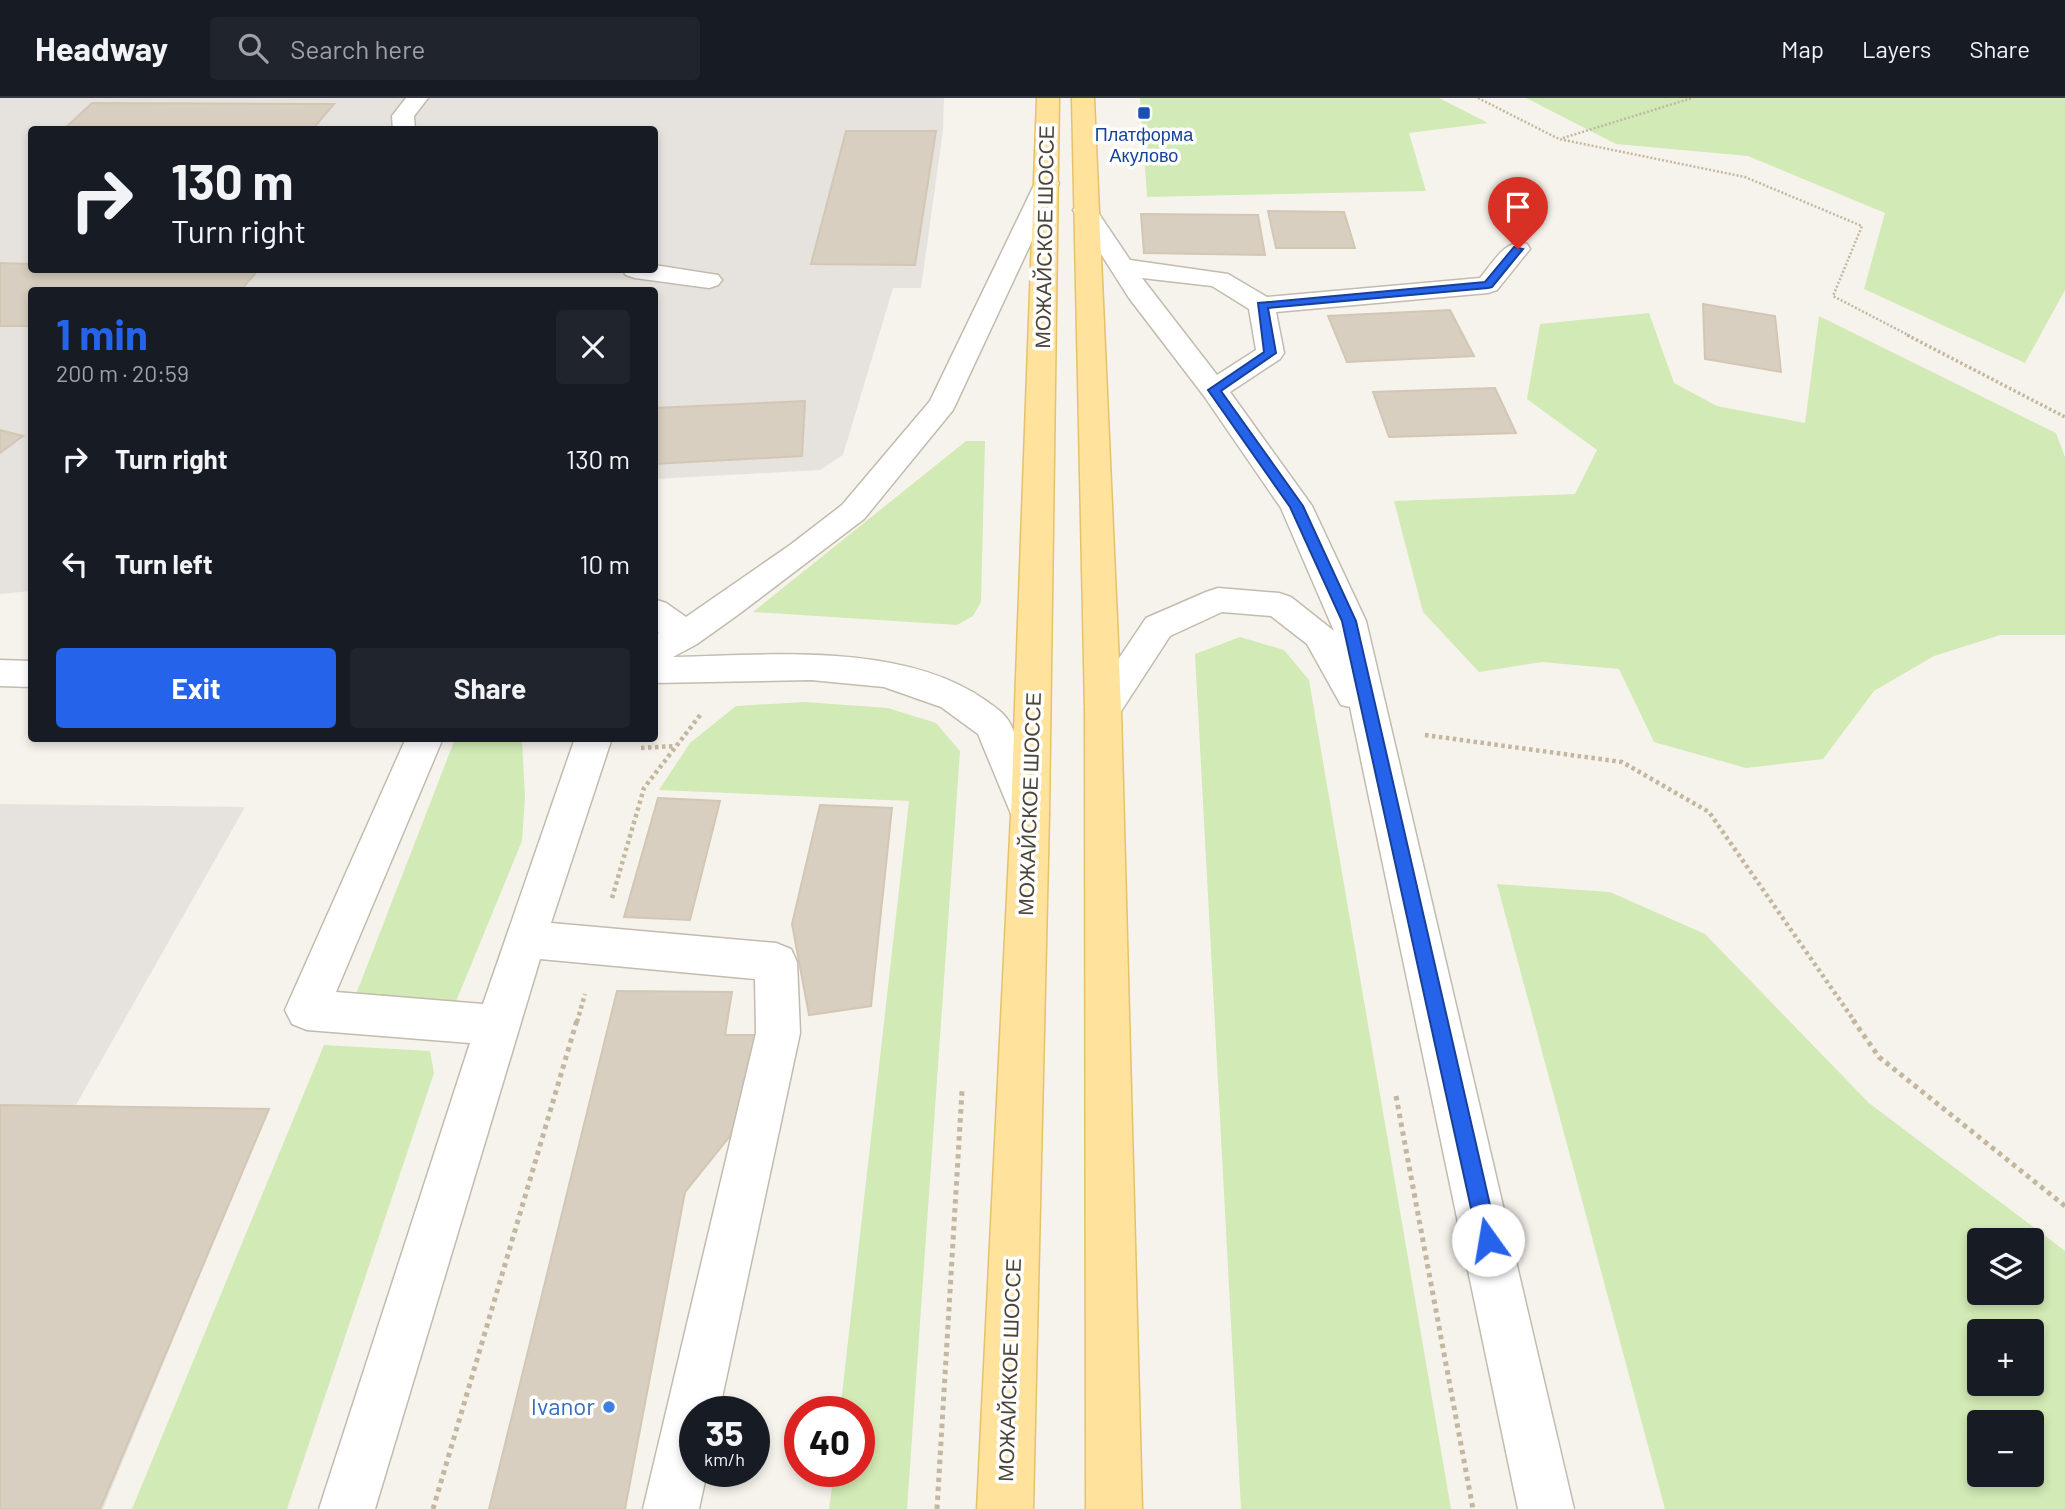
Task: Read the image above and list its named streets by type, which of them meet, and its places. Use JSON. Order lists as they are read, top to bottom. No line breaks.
{"streets":{"main road":["МОЖАЙСКОЕ ШОССЕ"]},"places":{"transit":["Платформа Акулово"],"other":["Ivanor"]},"page":{"header":"Headway","search":"Search here","nav":["Map","Layers","Share"],"turn":["130 m","Turn right"],"heading":["1 min","200 m · 20:59"],"list":[{"name":"Turn right","value":"130 m"},{"name":"Turn left","value":"10 m"}],"buttons":["Exit","Share"],"map_buttons":["+","−"],"speed":"35 km/h","limit":"40"}}
